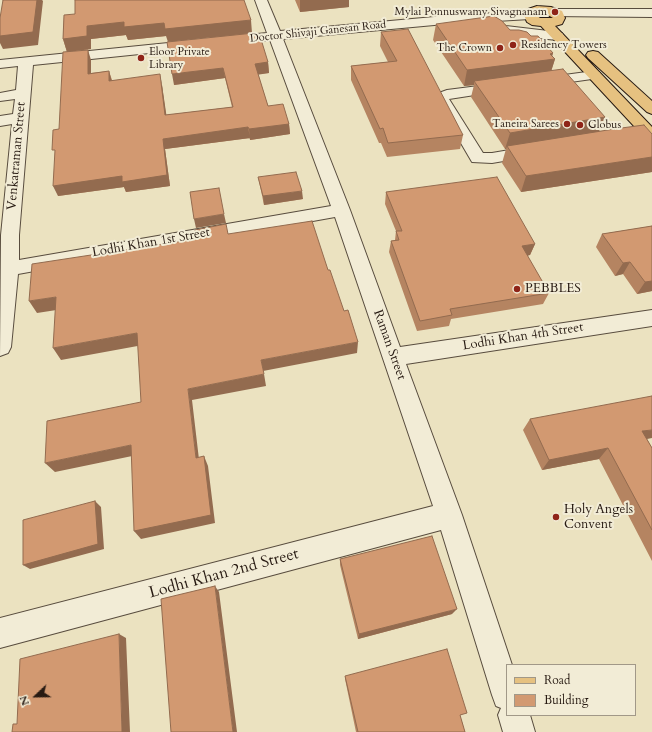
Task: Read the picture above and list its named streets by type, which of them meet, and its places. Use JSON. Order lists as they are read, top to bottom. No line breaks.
{"streets":{"street":["Doctor Shivaji Ganesan Road","Venkatraman Street","Lodhi Khan 1st Street","Lodhi Khan 4th Street","Raman Street","Lodhi Khan 2nd Street"]},"crossings":[["Doctor Shivaji Ganesan Road","Raman Street"],["Venkatraman Street","Lodhi Khan 1st Street"],["Lodhi Khan 1st Street","Raman Street"],["Lodhi Khan 4th Street","Raman Street"],["Raman Street","Lodhi Khan 2nd Street"]],"places":["Mylai Ponnuswamy Sivagnanam","Residency Towers","The Crown","Eloor Private Library","Taneira Sarees","Globus","PEBBLES","Holy Angels Convent"],"legend":["Road","Building"],"north":"left"}
